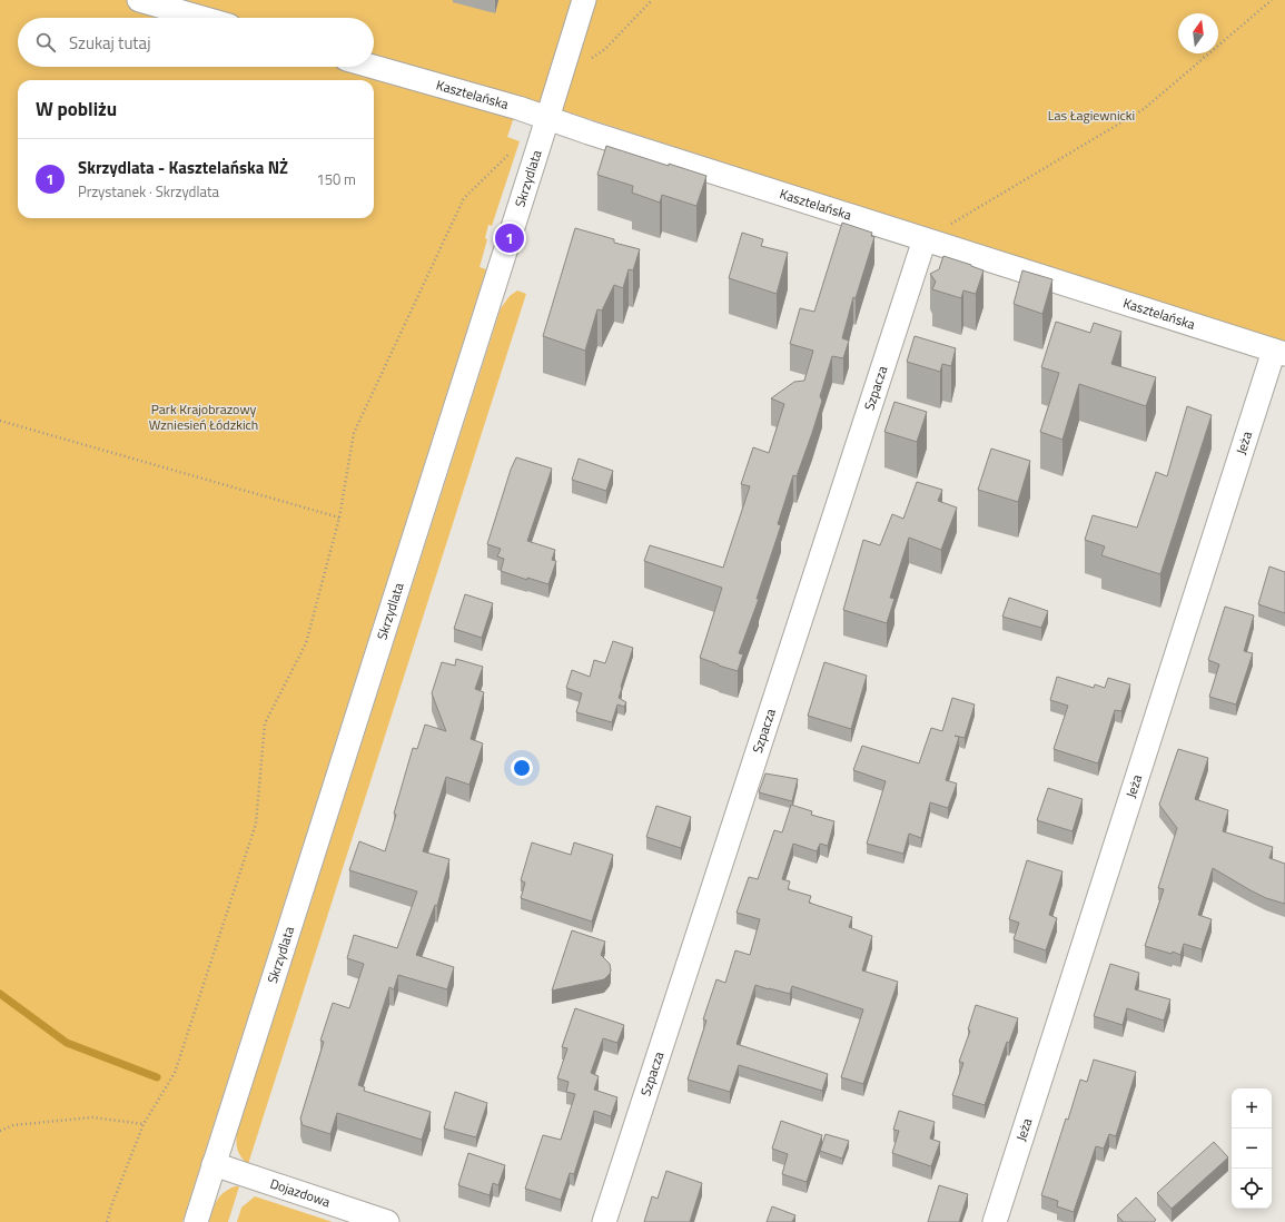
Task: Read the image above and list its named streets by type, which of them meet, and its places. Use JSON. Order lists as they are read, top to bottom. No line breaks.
{"streets":{"street":["Kasztelańska","Skrzydlata","Szpacza","Jeża","Dojazdowa"]},"crossings":[["Kasztelańska","Skrzydlata"],["Kasztelańska","Szpacza"],["Kasztelańska","Jeża"],["Skrzydlata","Dojazdowa"]],"parks":["Las Łagiewnicki","Park Krajobrazowy Wzniesień Łódzkich"],"north":"top","page":{"search":"Szukaj tutaj","heading":"W pobliżu","list":[{"mark":"1","name":"Skrzydlata - Kasztelańska NŻ","note":"Przystanek · Skrzydlata","value":"150 m"}],"pins":"1","map_buttons":["+","−"]}}
